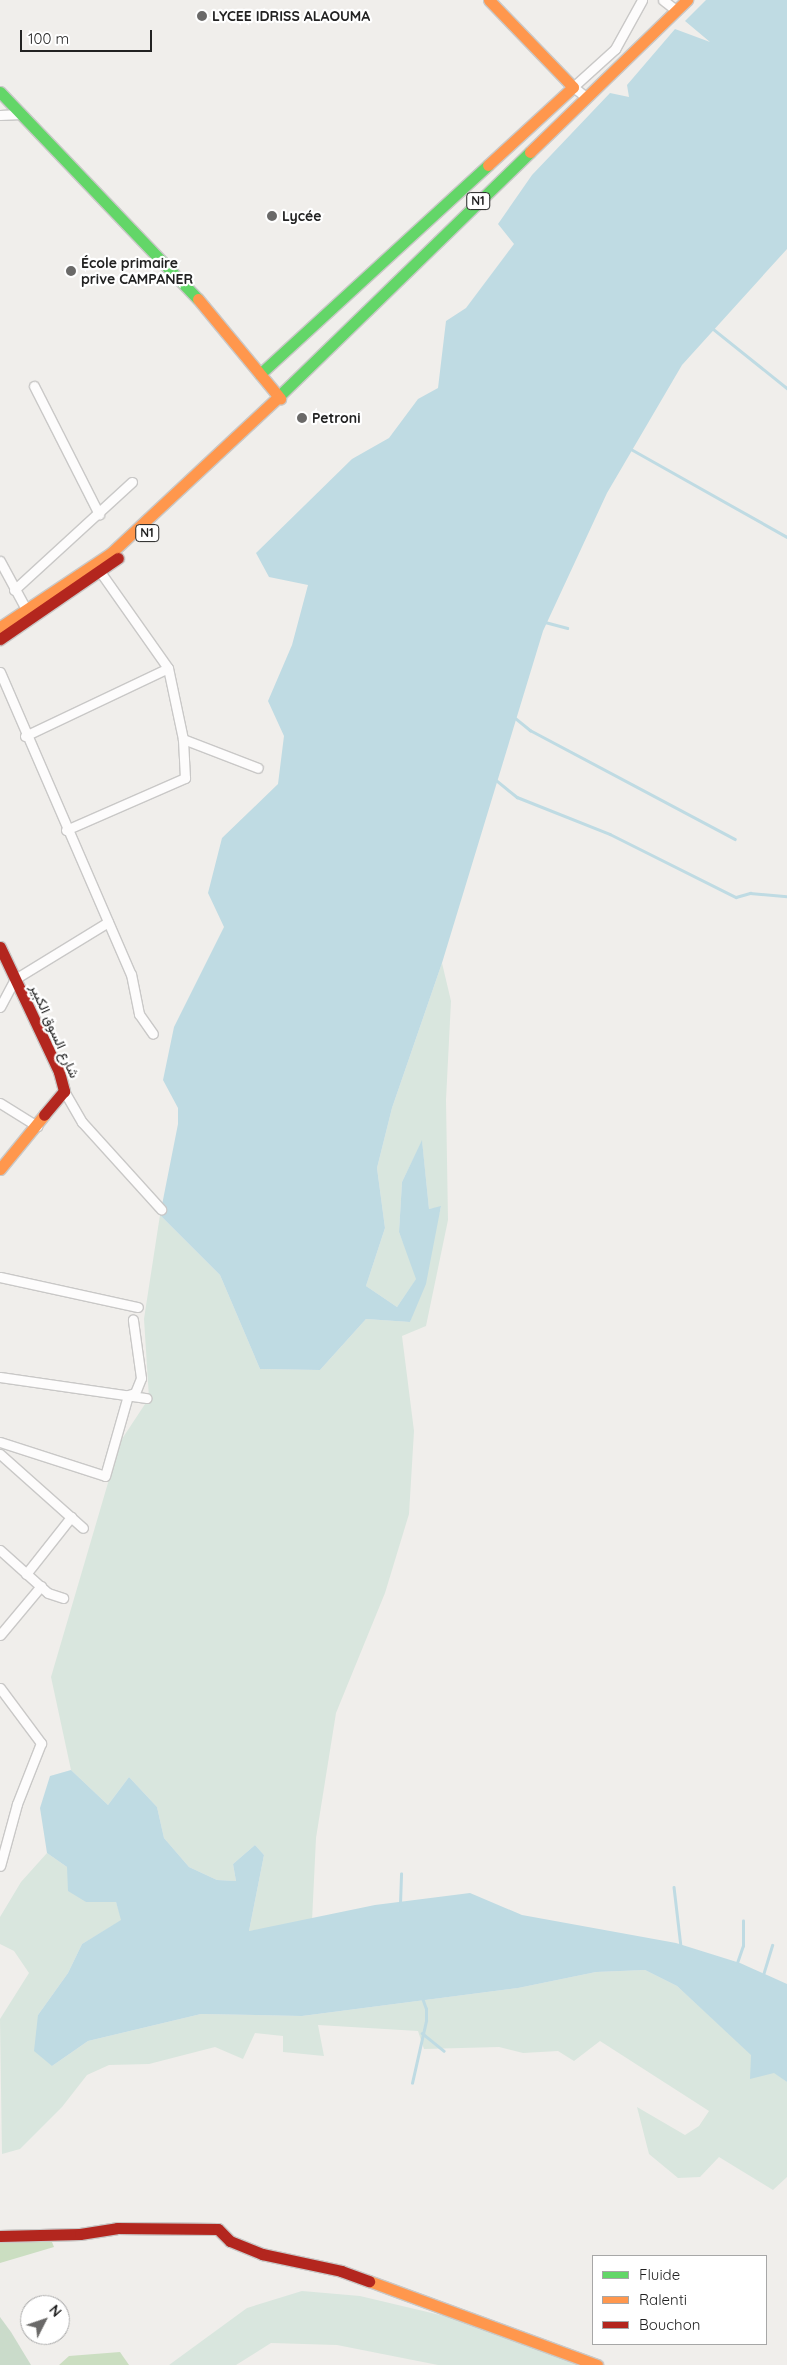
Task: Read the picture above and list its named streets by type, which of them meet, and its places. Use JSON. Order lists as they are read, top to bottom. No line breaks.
{"streets":{"main road":["N1","شارع السوق الكبير"]},"places":["LYCEE IDRISS ALAOUMA","Lycée","École primaire prive CAMPANER","Petroni"],"legend":["Fluide","Ralenti","Bouchon"],"scale_bar":"100 m","north":"top right"}
